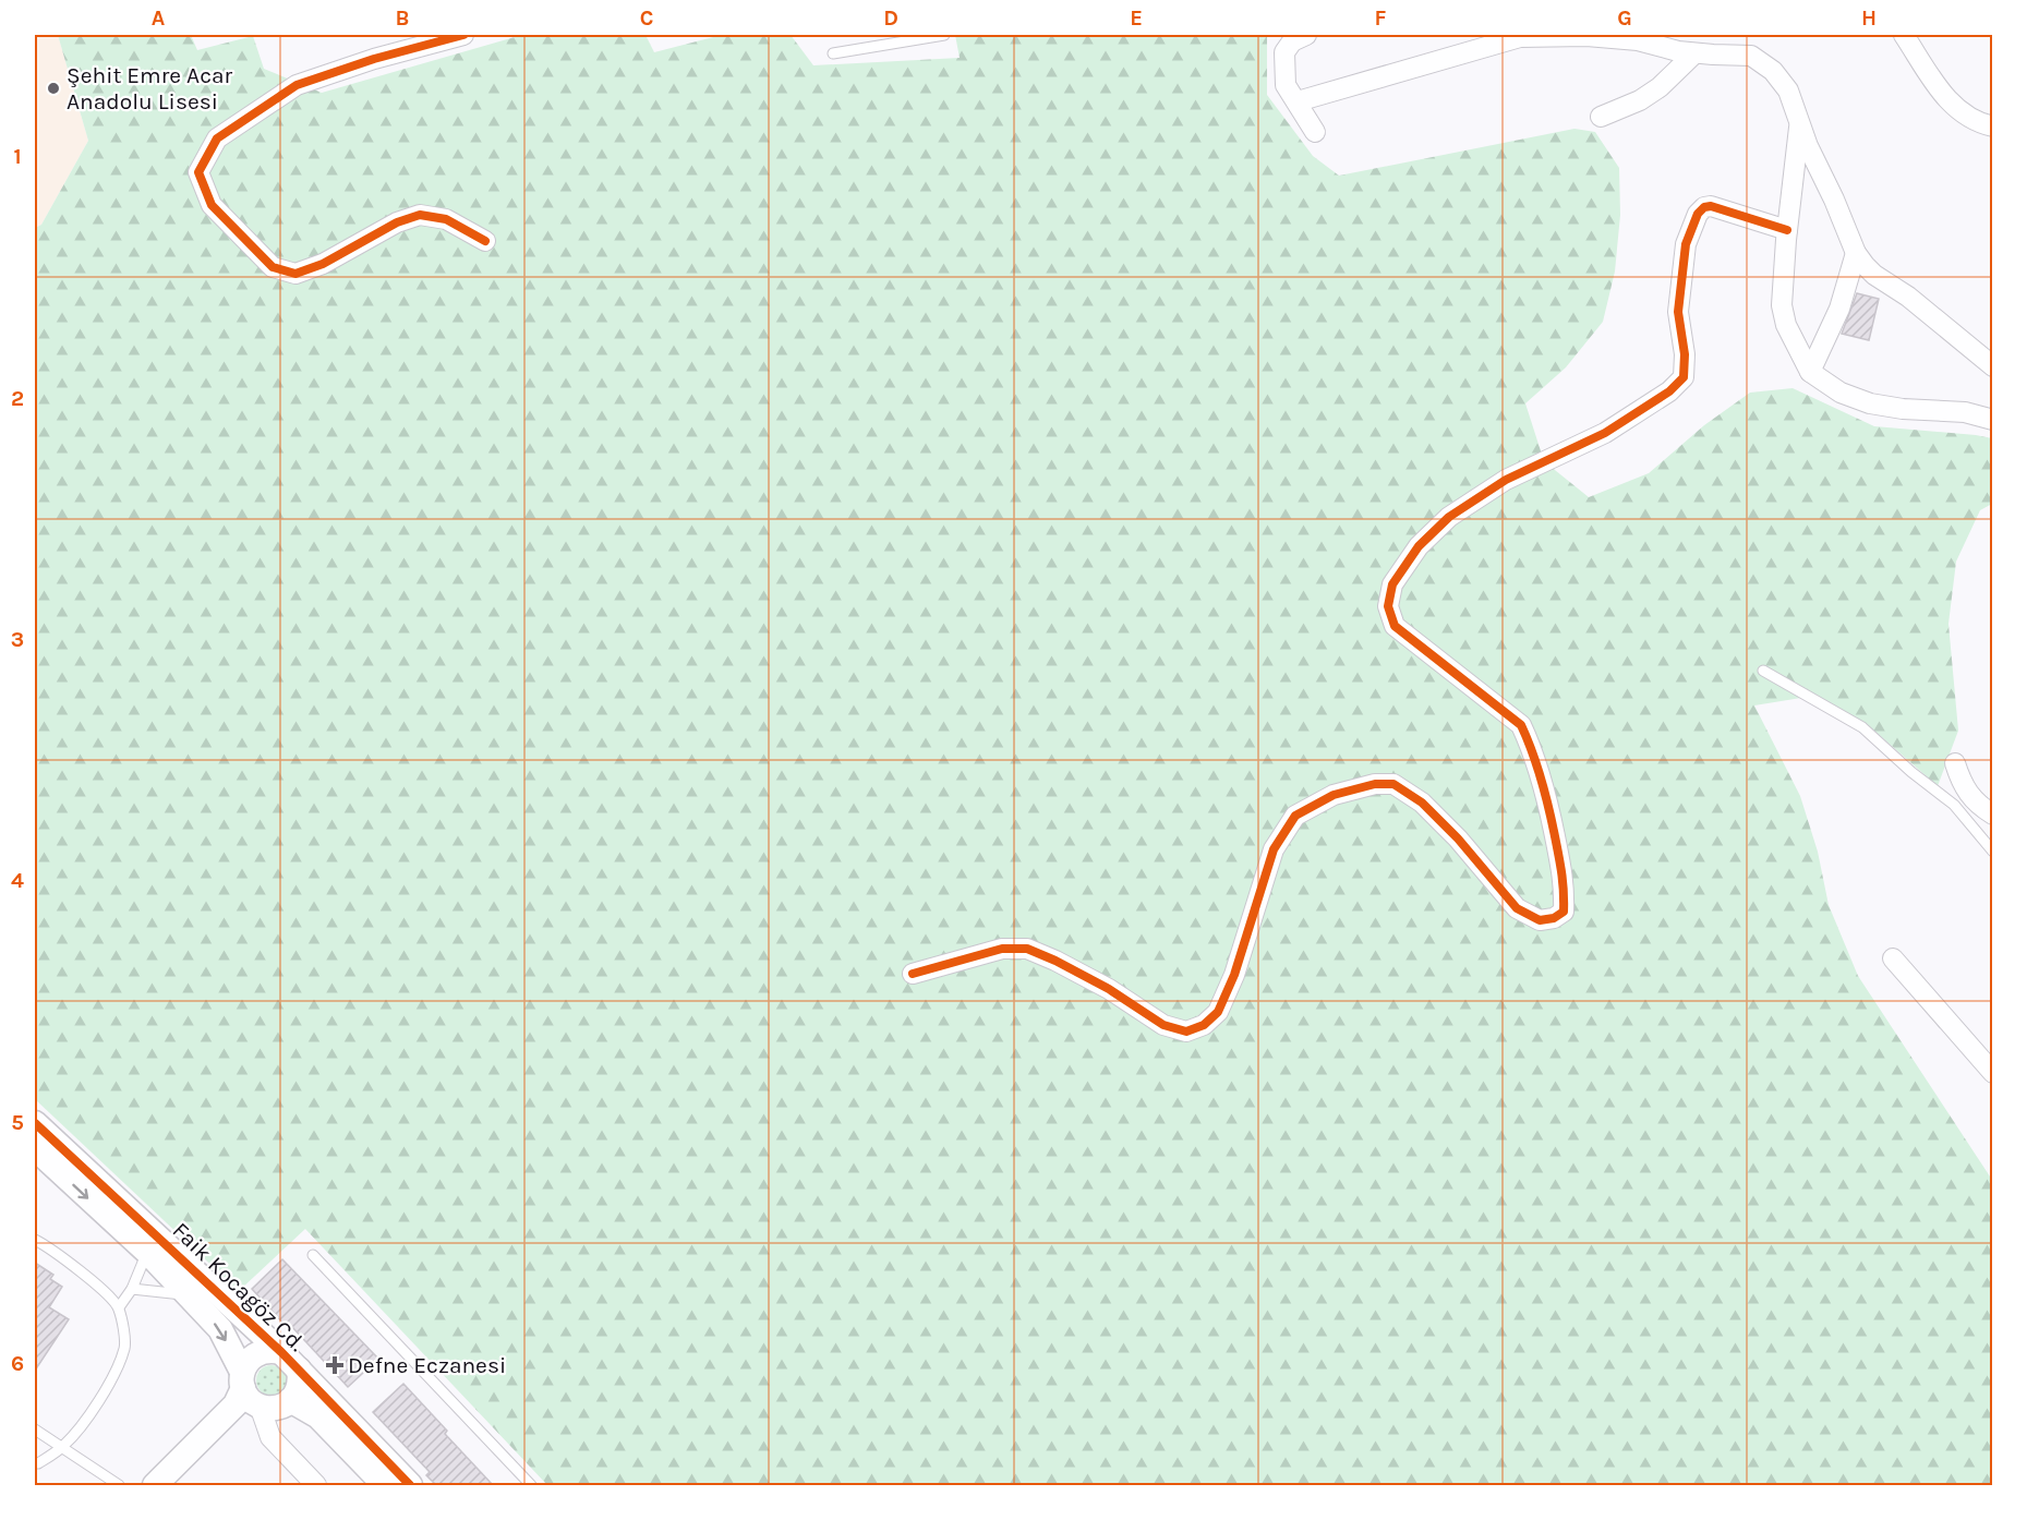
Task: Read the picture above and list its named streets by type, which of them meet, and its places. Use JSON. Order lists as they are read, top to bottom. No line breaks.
{"streets":{"street":["Faik Kocagöz Cd."]},"places":{"other":["Şehit Emre Acar Anadolu Lisesi"],"health":["Defne Eczanesi"]},"grid":{"columns":["A","B","C","D","E","F","G","H"],"rows":["1","2","3","4","5","6"]}}
